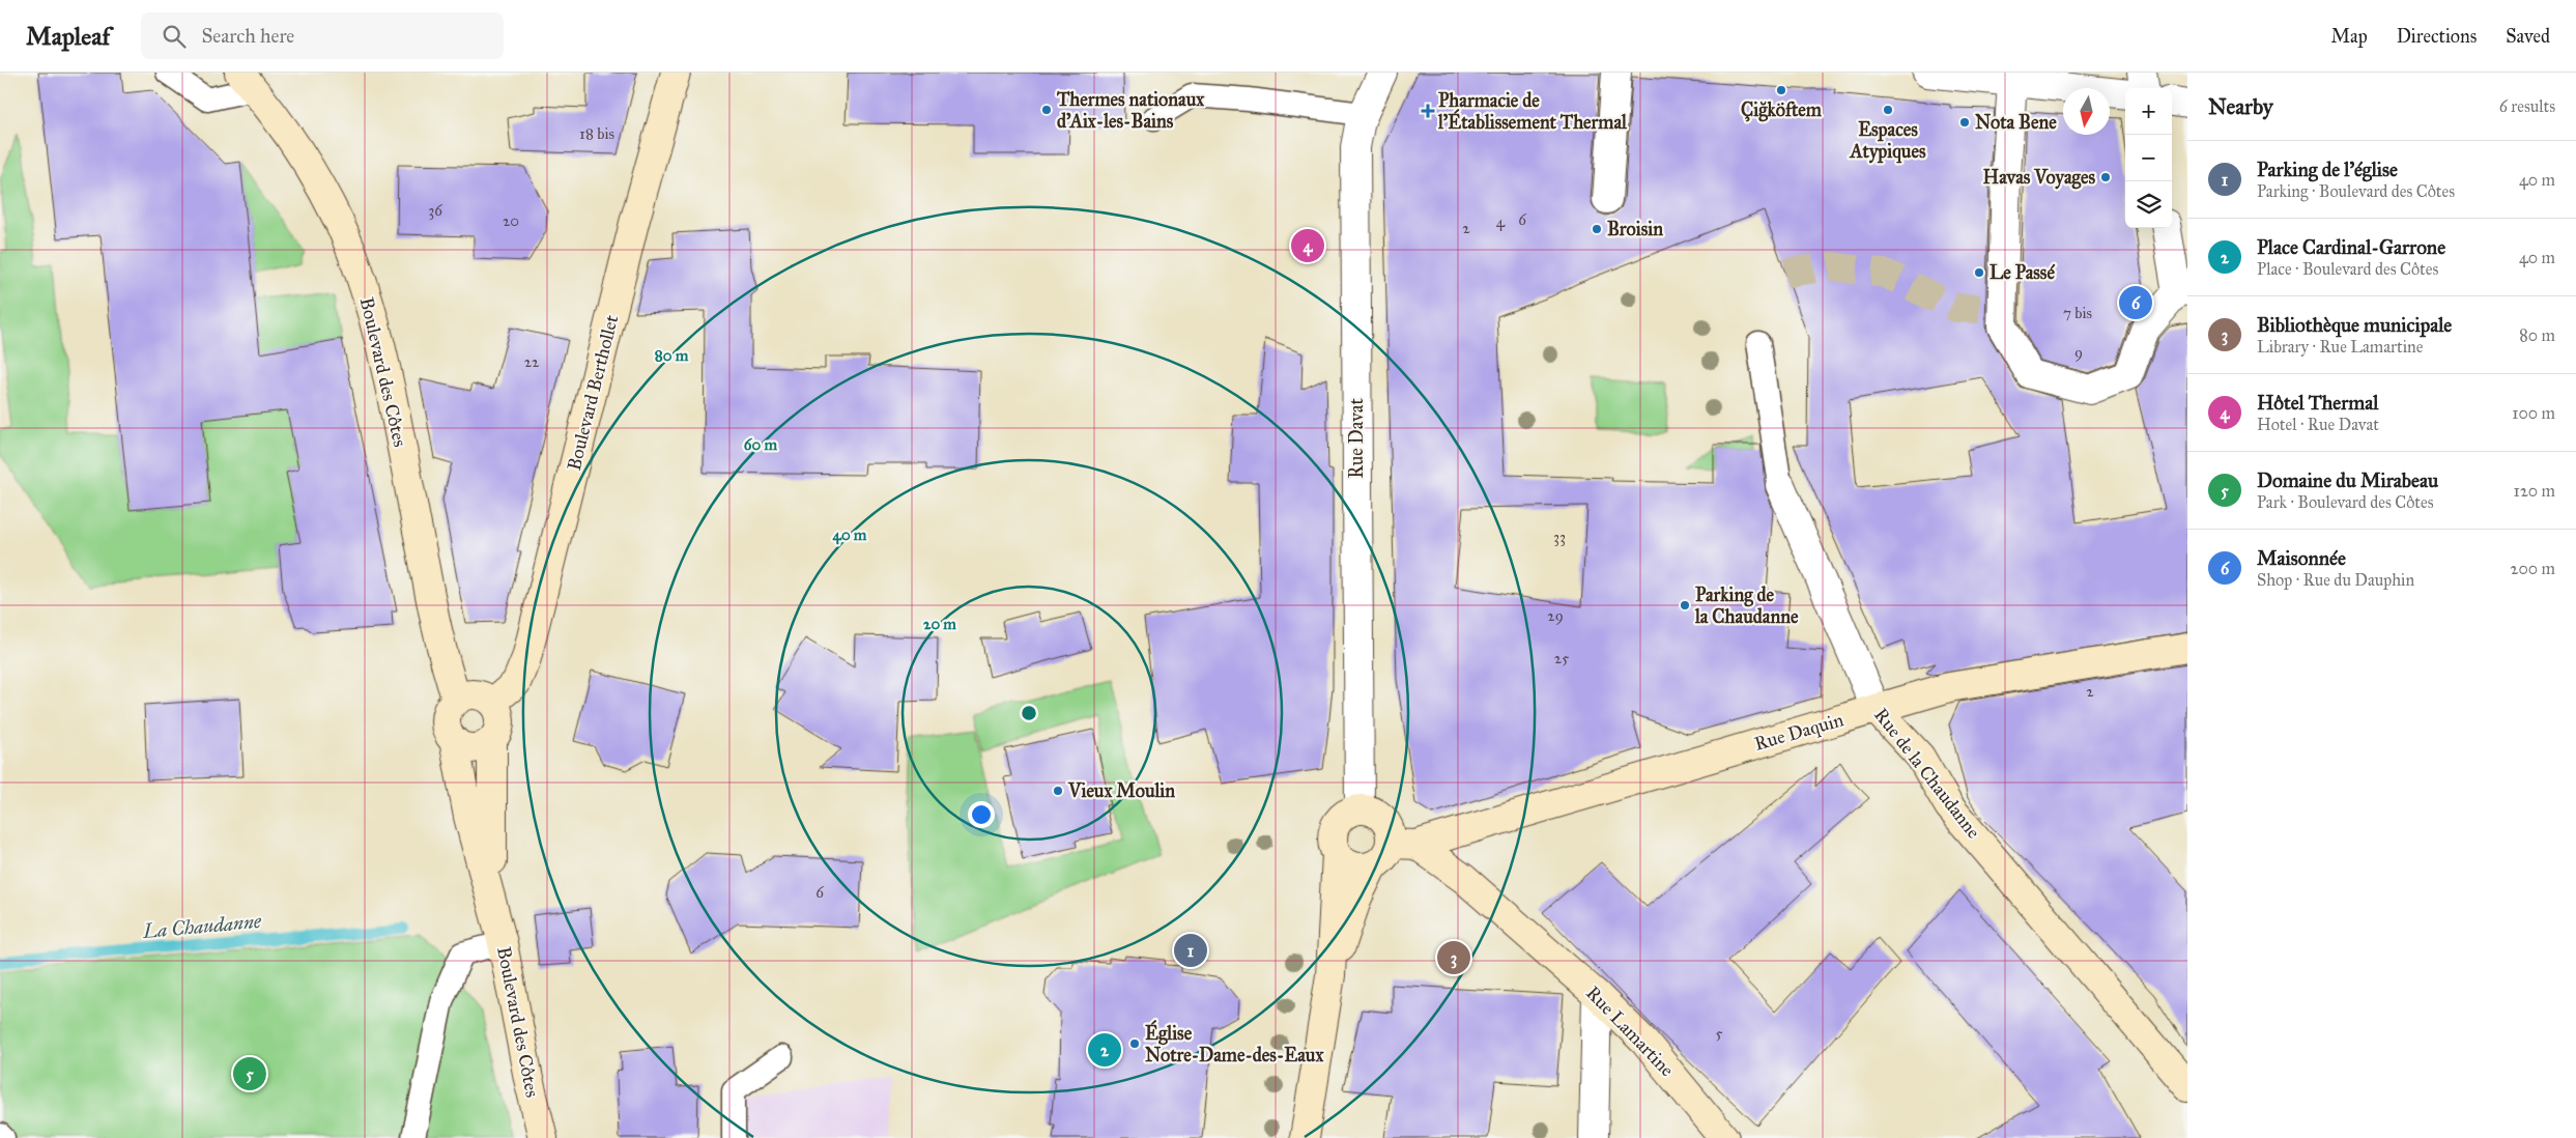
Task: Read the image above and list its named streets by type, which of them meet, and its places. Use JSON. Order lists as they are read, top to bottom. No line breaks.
{"streets":{"main road":["Boulevard des Côtes","Boulevard Berthollet","Rue Daquin","Rue de la Chaudanne","Rue Lamartine"],"street":["Rue Davat"]},"crossings":[["Boulevard des Côtes","Boulevard Berthollet"],["Rue Davat","Rue Daquin"],["Rue Davat","Rue Lamartine"],["Rue Daquin","Rue de la Chaudanne"],["Rue Daquin","Rue Lamartine"]],"water":["La Chaudanne"],"places":{"other":["Çiğköftem","Thermes nationaux d'Aix-les-Bains","Espaces Atypiques","Nota Bene","Havas Voyages","Broisin","Le Passé","Parking de la Chaudanne","Vieux Moulin","Église Notre-Dame-des-Eaux"],"health":["Pharmacie de l'Établissement Thermal"]},"house_numbers":["18 bis","36","6","20","4","2","7 bis","9","22","33","29","25","2","6","5"],"north":"bottom","page":{"header":"Mapleaf","search":"Search here","nav":["Map","Directions","Saved"],"heading":["Nearby","6 results"],"map_buttons":["+","−"],"list":[{"mark":"1","name":"Parking de l'église","note":"Parking · Boulevard des Côtes","value":"40 m"},{"mark":"2","name":"Place Cardinal-Garrone","note":"Place · Boulevard des Côtes","value":"40 m"},{"mark":"3","name":"Bibliothèque municipale","note":"Library · Rue Lamartine","value":"80 m"},{"mark":"4","name":"Hôtel Thermal","note":"Hotel · Rue Davat","value":"100 m"},{"mark":"5","name":"Domaine du Mirabeau","note":"Park · Boulevard des Côtes","value":"120 m"},{"mark":"6","name":"Maisonnée","note":"Shop · Rue du Dauphin","value":"200 m"}],"pins":["4","6","1","3","2","5"]},"rings":["80 m","60 m","40 m","20 m"]}
